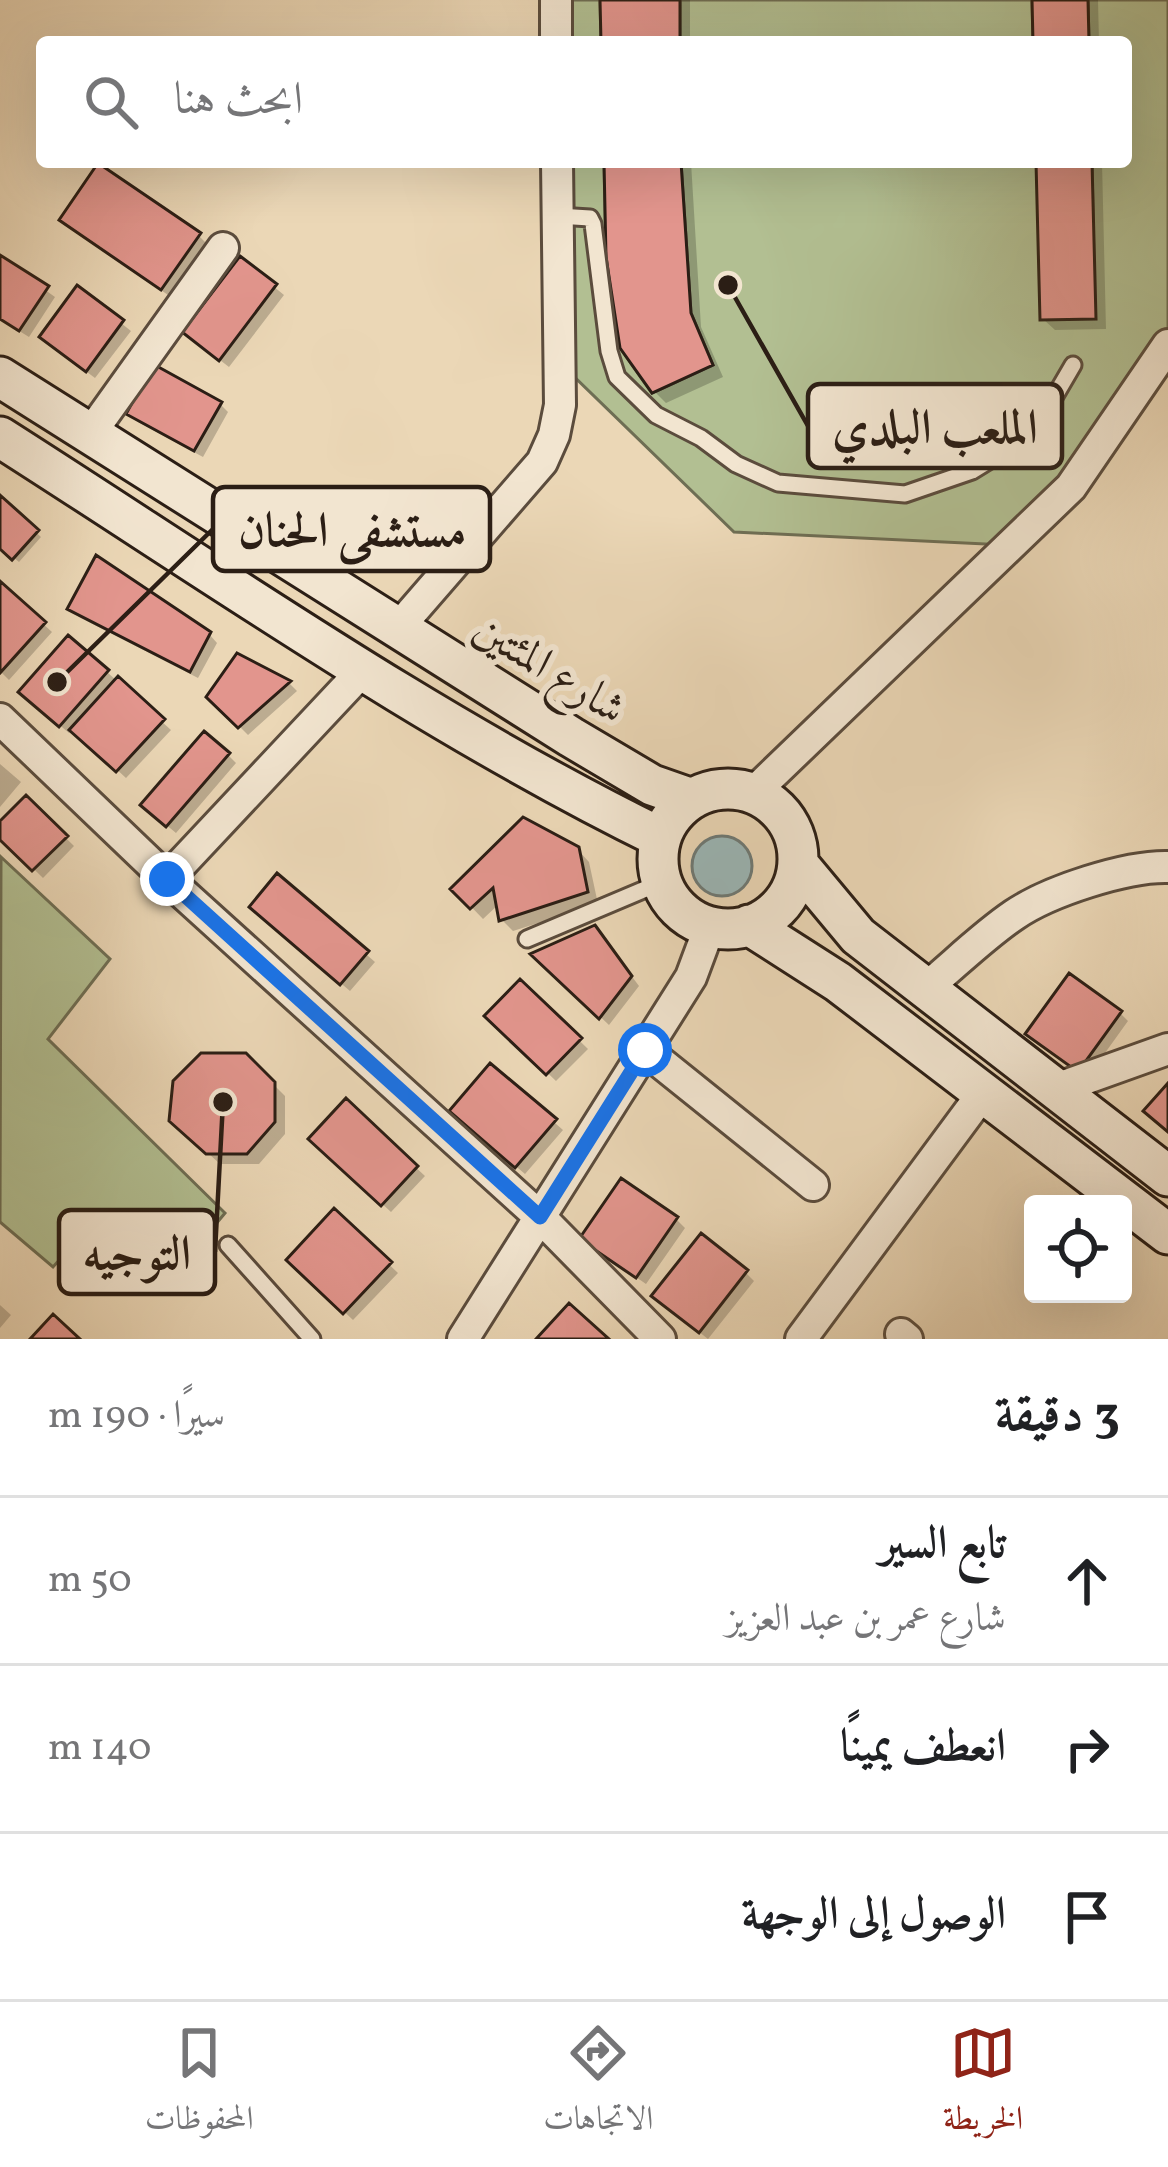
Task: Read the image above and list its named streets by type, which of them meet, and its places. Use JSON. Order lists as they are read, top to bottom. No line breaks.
{"streets":{"street":["شارع المئتين"]},"places":["الملعب البلدي","مستشفى الحنان","التوجيه"],"page":{"search":"ابحث هنا","heading":["3 دقيقة","سيرًا · 190 m"],"list":[["تابع السير","شارع عمر بن عبد العزيز","50 m"],["انعطف يمينًا","140 m"],"الوصول إلى الوجهة"],"nav":["الخريطة","الاتجاهات","المحفوظات"]}}
